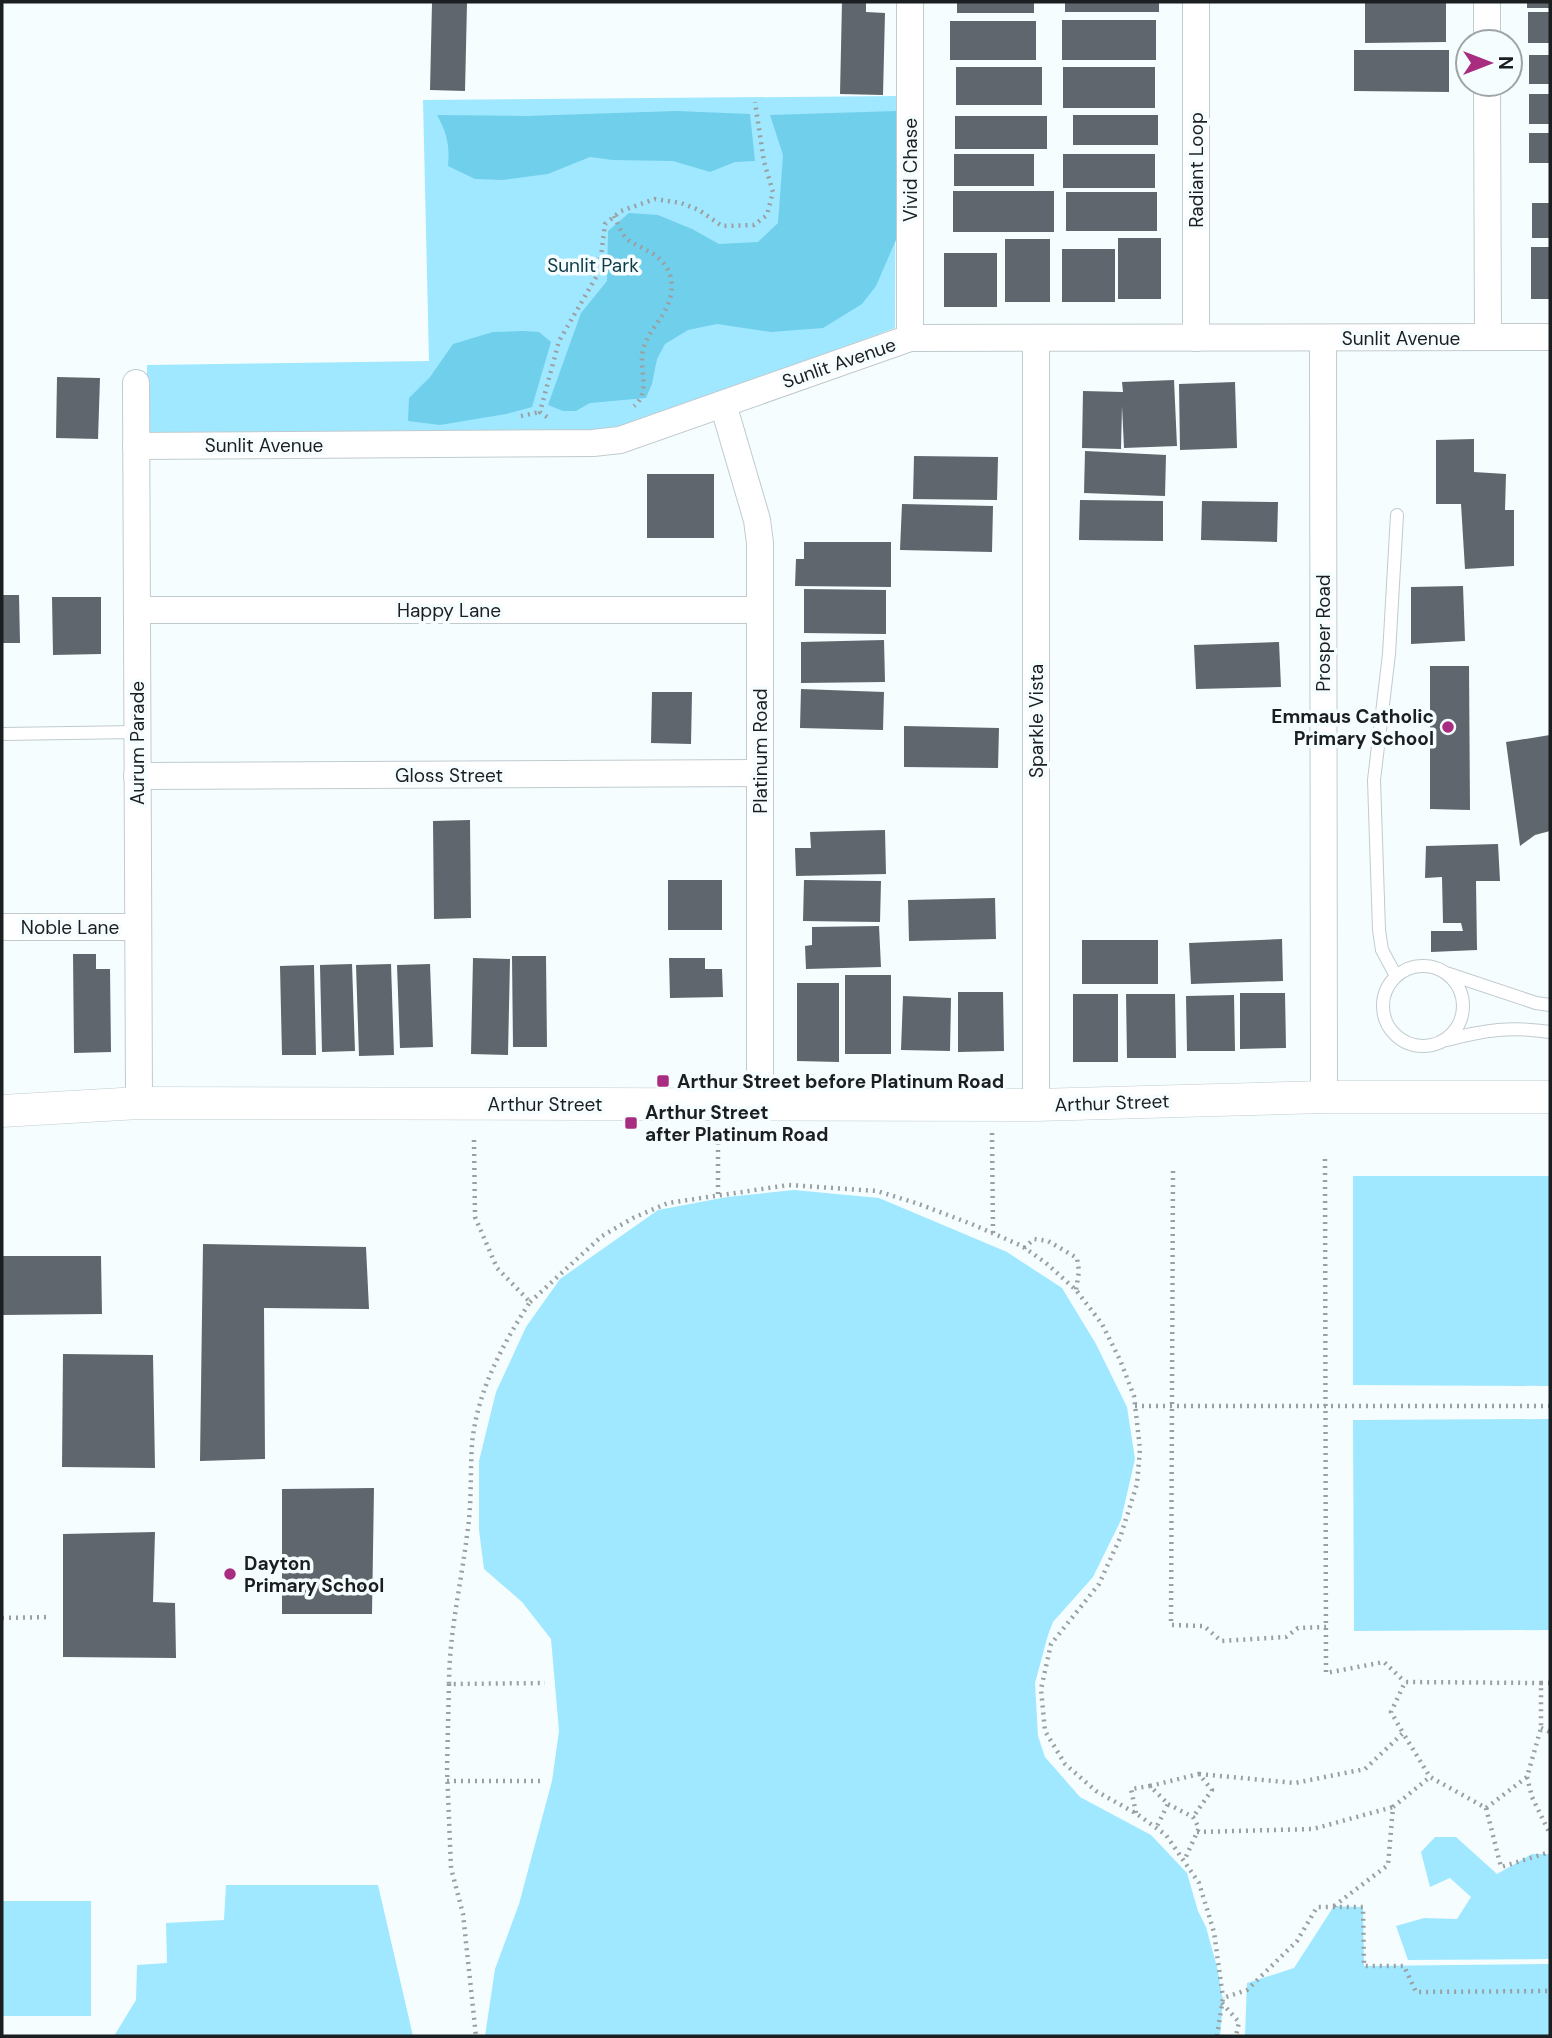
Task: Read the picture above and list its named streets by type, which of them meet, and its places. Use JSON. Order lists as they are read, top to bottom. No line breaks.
{"streets":{"street":["Vivid Chase","Radiant Loop","Sunlit Avenue","Happy Lane","Prosper Road","Sparkle Vista","Aurum Parade","Platinum Road","Gloss Street","Noble Lane","Arthur Street"]},"crossings":[["Vivid Chase","Sunlit Avenue"],["Radiant Loop","Sunlit Avenue"],["Sunlit Avenue","Prosper Road"],["Sunlit Avenue","Sparkle Vista"],["Sunlit Avenue","Aurum Parade"],["Sunlit Avenue","Platinum Road"],["Happy Lane","Aurum Parade"],["Happy Lane","Platinum Road"],["Prosper Road","Arthur Street"],["Sparkle Vista","Arthur Street"],["Aurum Parade","Gloss Street"],["Aurum Parade","Noble Lane"],["Aurum Parade","Arthur Street"],["Platinum Road","Gloss Street"],["Platinum Road","Arthur Street"]],"parks":["Sunlit Park"],"places":{"other":["Emmaus Catholic Primary School","Dayton Primary School"],"transit":["Arthur Street before Platinum Road","Arthur Street after Platinum Road"]},"north":"right"}
